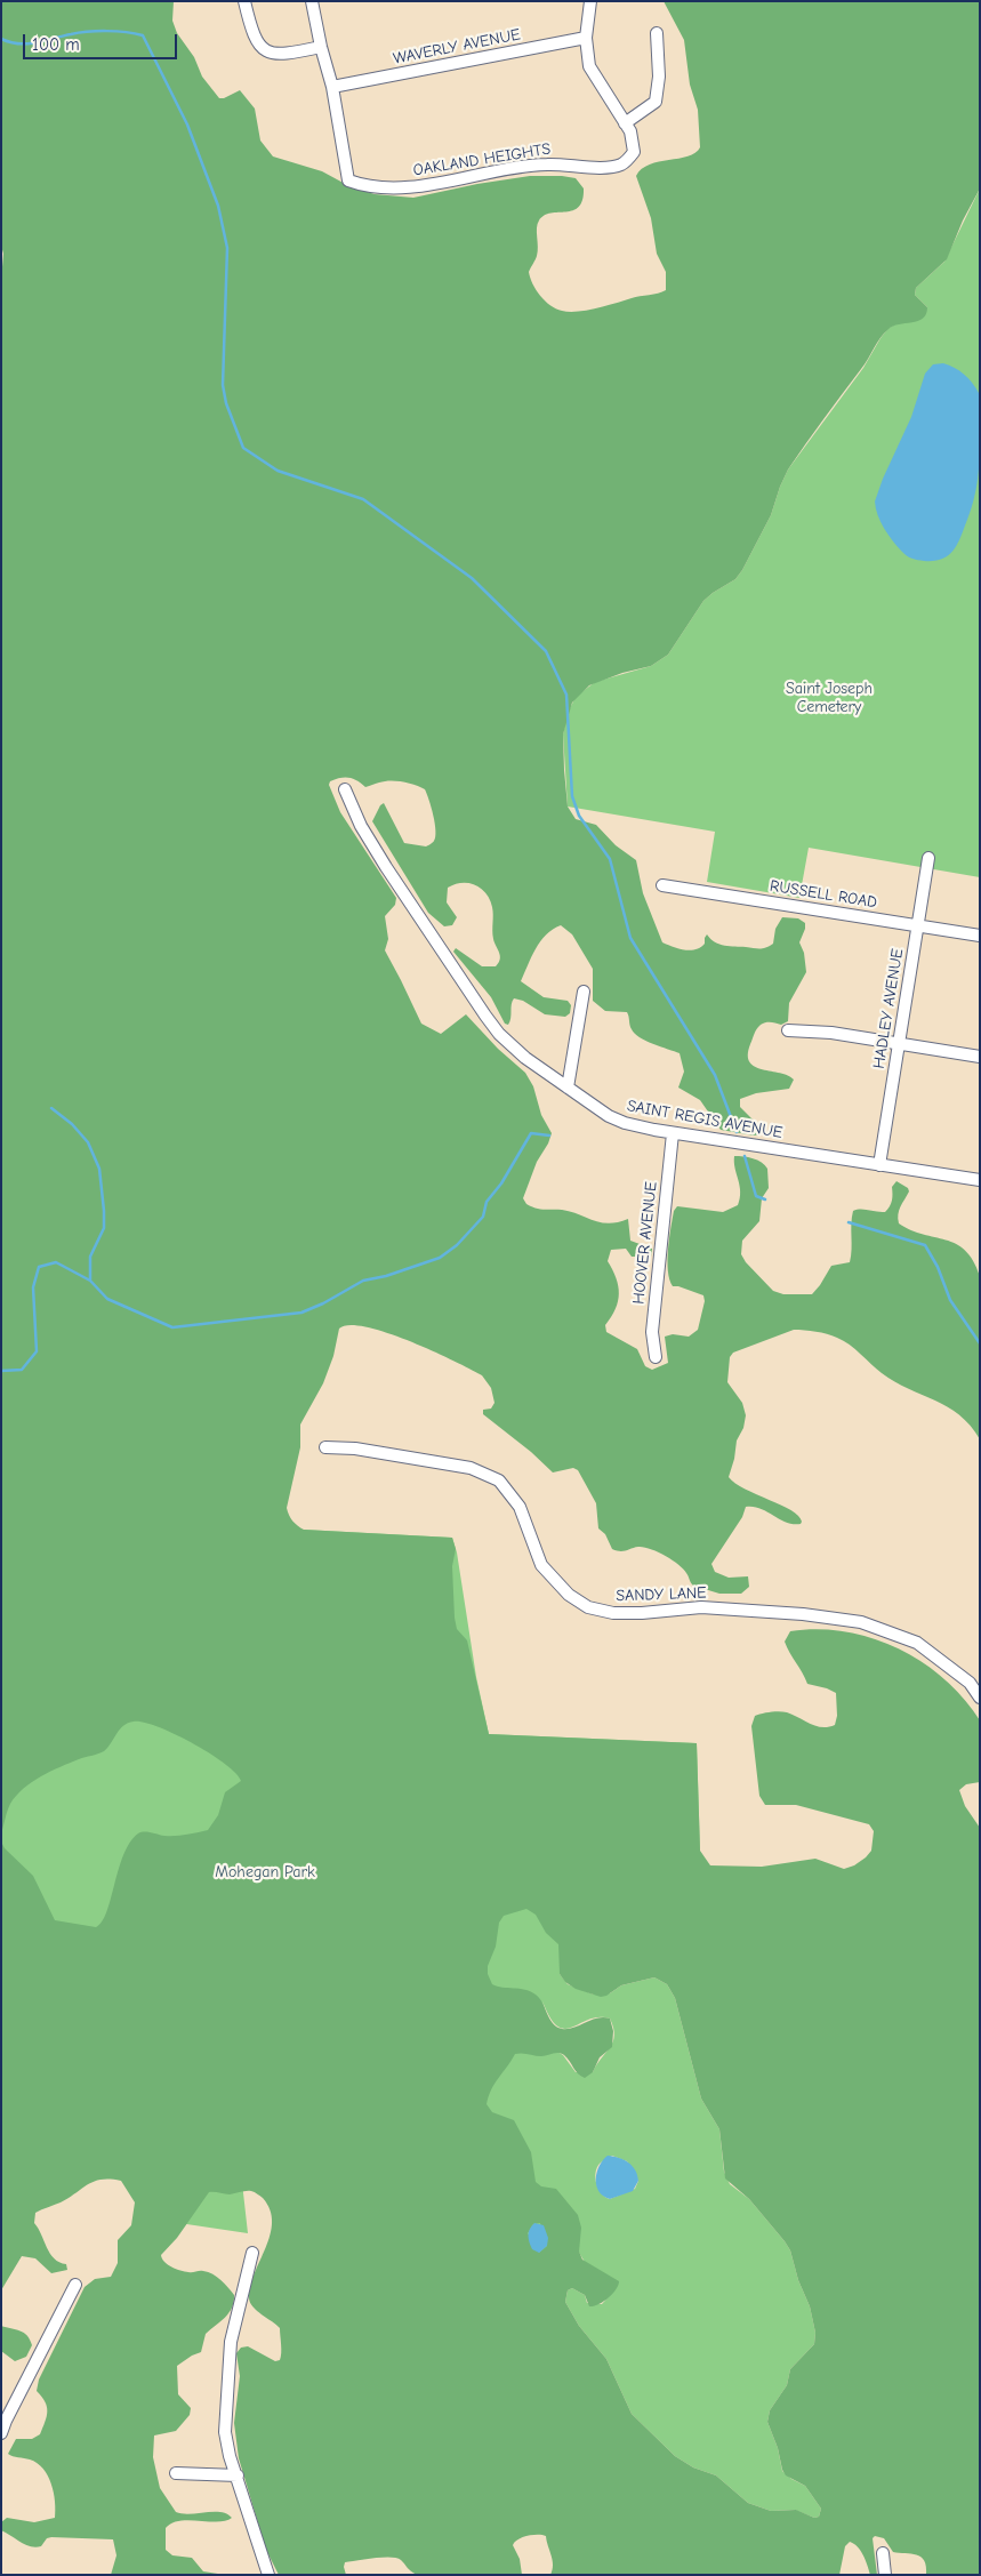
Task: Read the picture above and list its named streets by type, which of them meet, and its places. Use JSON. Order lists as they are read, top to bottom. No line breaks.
{"streets":{"street":["WAVERLY AVENUE","OAKLAND HEIGHTS","RUSSELL ROAD","HADLEY AVENUE","SAINT REGIS AVENUE","HOOVER AVENUE","SANDY LANE"]},"crossings":[["WAVERLY AVENUE","OAKLAND HEIGHTS"],["RUSSELL ROAD","HADLEY AVENUE"],["HADLEY AVENUE","SAINT REGIS AVENUE"],["SAINT REGIS AVENUE","HOOVER AVENUE"]],"parks":["Saint Joseph Cemetery","Mohegan Park"],"scale_bar":"100 m"}
